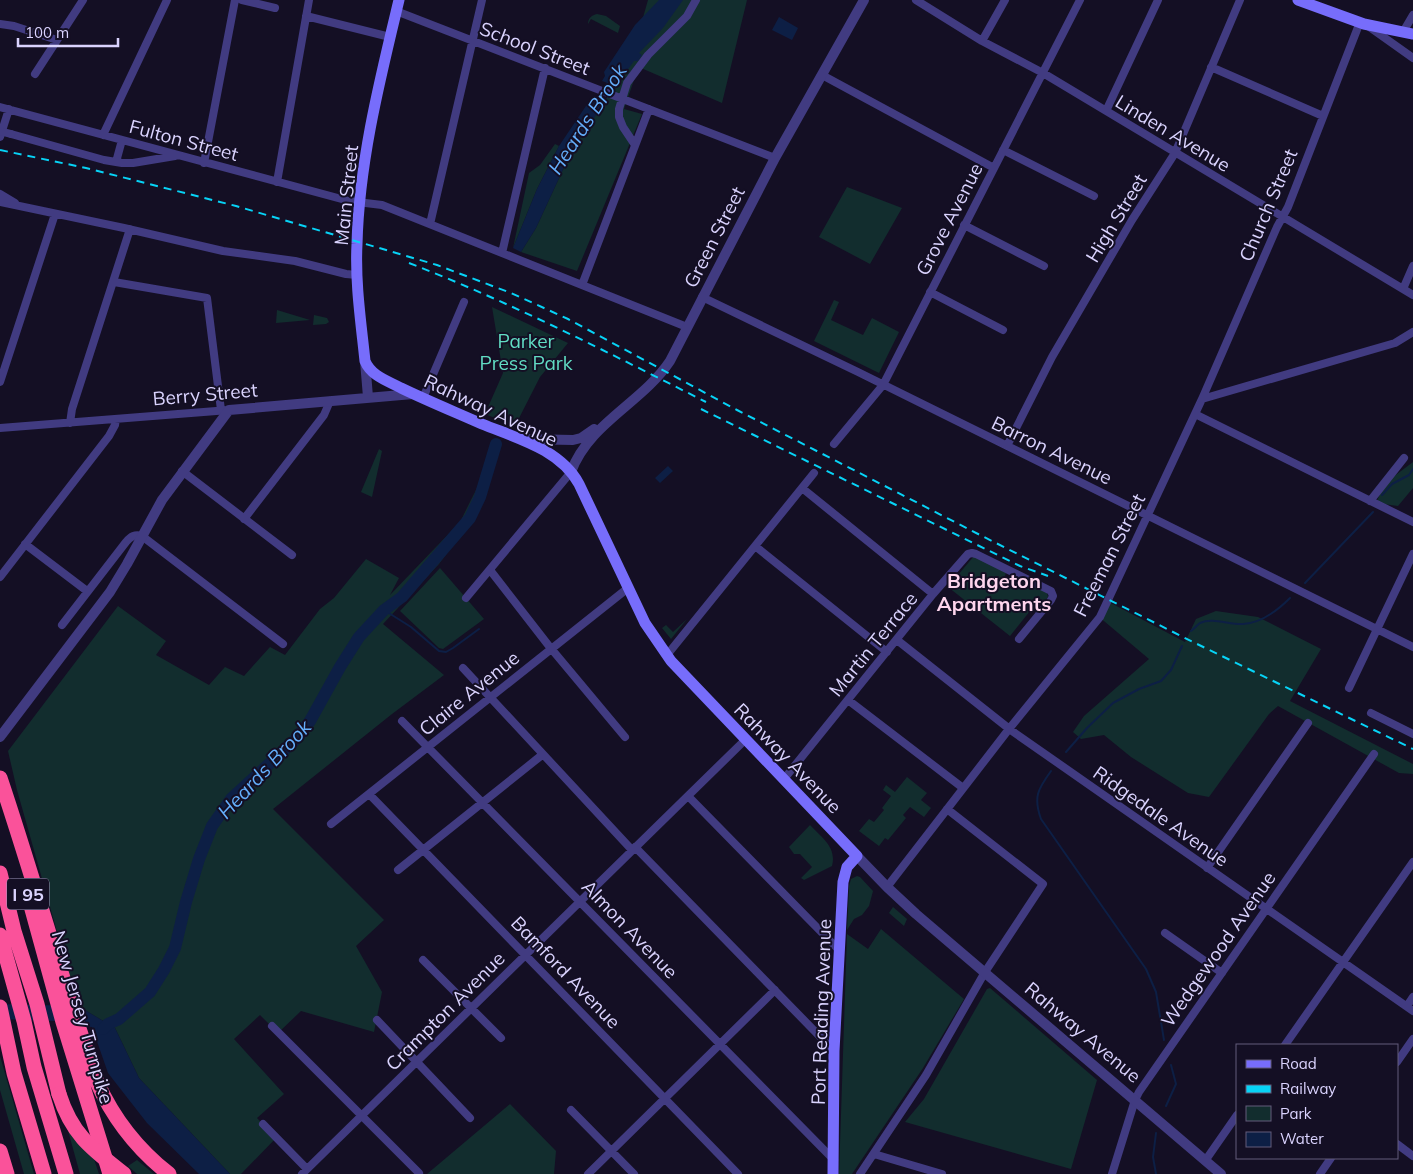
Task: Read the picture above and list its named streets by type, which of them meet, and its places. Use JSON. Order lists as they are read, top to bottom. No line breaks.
{"streets":{"highway":["I 95","New Jersey Turnpike"],"main road":["Main Street","Rahway Avenue","Port Reading Avenue"],"street":["School Street","Linden Avenue","Fulton Street","Church Street","High Street","Grove Avenue","Green Street","Berry Street","Barron Avenue","Freeman Street","Martin Terrace","Claire Avenue","Ridgedale Avenue","Almon Avenue","Wedgewood Avenue","Bamford Avenue","Crampton Avenue"]},"crossings":[["School Street","Main Street"],["School Street","Green Street"],["Linden Avenue","Church Street"],["Linden Avenue","High Street"],["Linden Avenue","Grove Avenue"],["Fulton Street","Main Street"],["Fulton Street","Green Street"],["Main Street","Berry Street"],["Main Street","Rahway Avenue"],["Church Street","Freeman Street"],["High Street","Barron Avenue"],["Grove Avenue","Barron Avenue"],["Green Street","Rahway Avenue"],["Green Street","Barron Avenue"],["Berry Street","Rahway Avenue"],["Rahway Avenue","Freeman Street"],["Rahway Avenue","Martin Terrace"],["Rahway Avenue","Claire Avenue"],["Rahway Avenue","Wedgewood Avenue"],["Rahway Avenue","Crampton Avenue"],["Rahway Avenue","Port Reading Avenue"],["Barron Avenue","Freeman Street"],["Freeman Street","Ridgedale Avenue"],["Martin Terrace","Ridgedale Avenue"],["Claire Avenue","Almon Avenue"],["Claire Avenue","Bamford Avenue"],["Ridgedale Avenue","Wedgewood Avenue"],["Almon Avenue","Crampton Avenue"],["Almon Avenue","Port Reading Avenue"],["Bamford Avenue","Crampton Avenue"]],"districts":["Bridgeton Apartments"],"water":["Heards Brook"],"parks":["Parker Press Park"],"legend":["Road","Railway","Park","Water"],"scale_bar":"100 m"}
